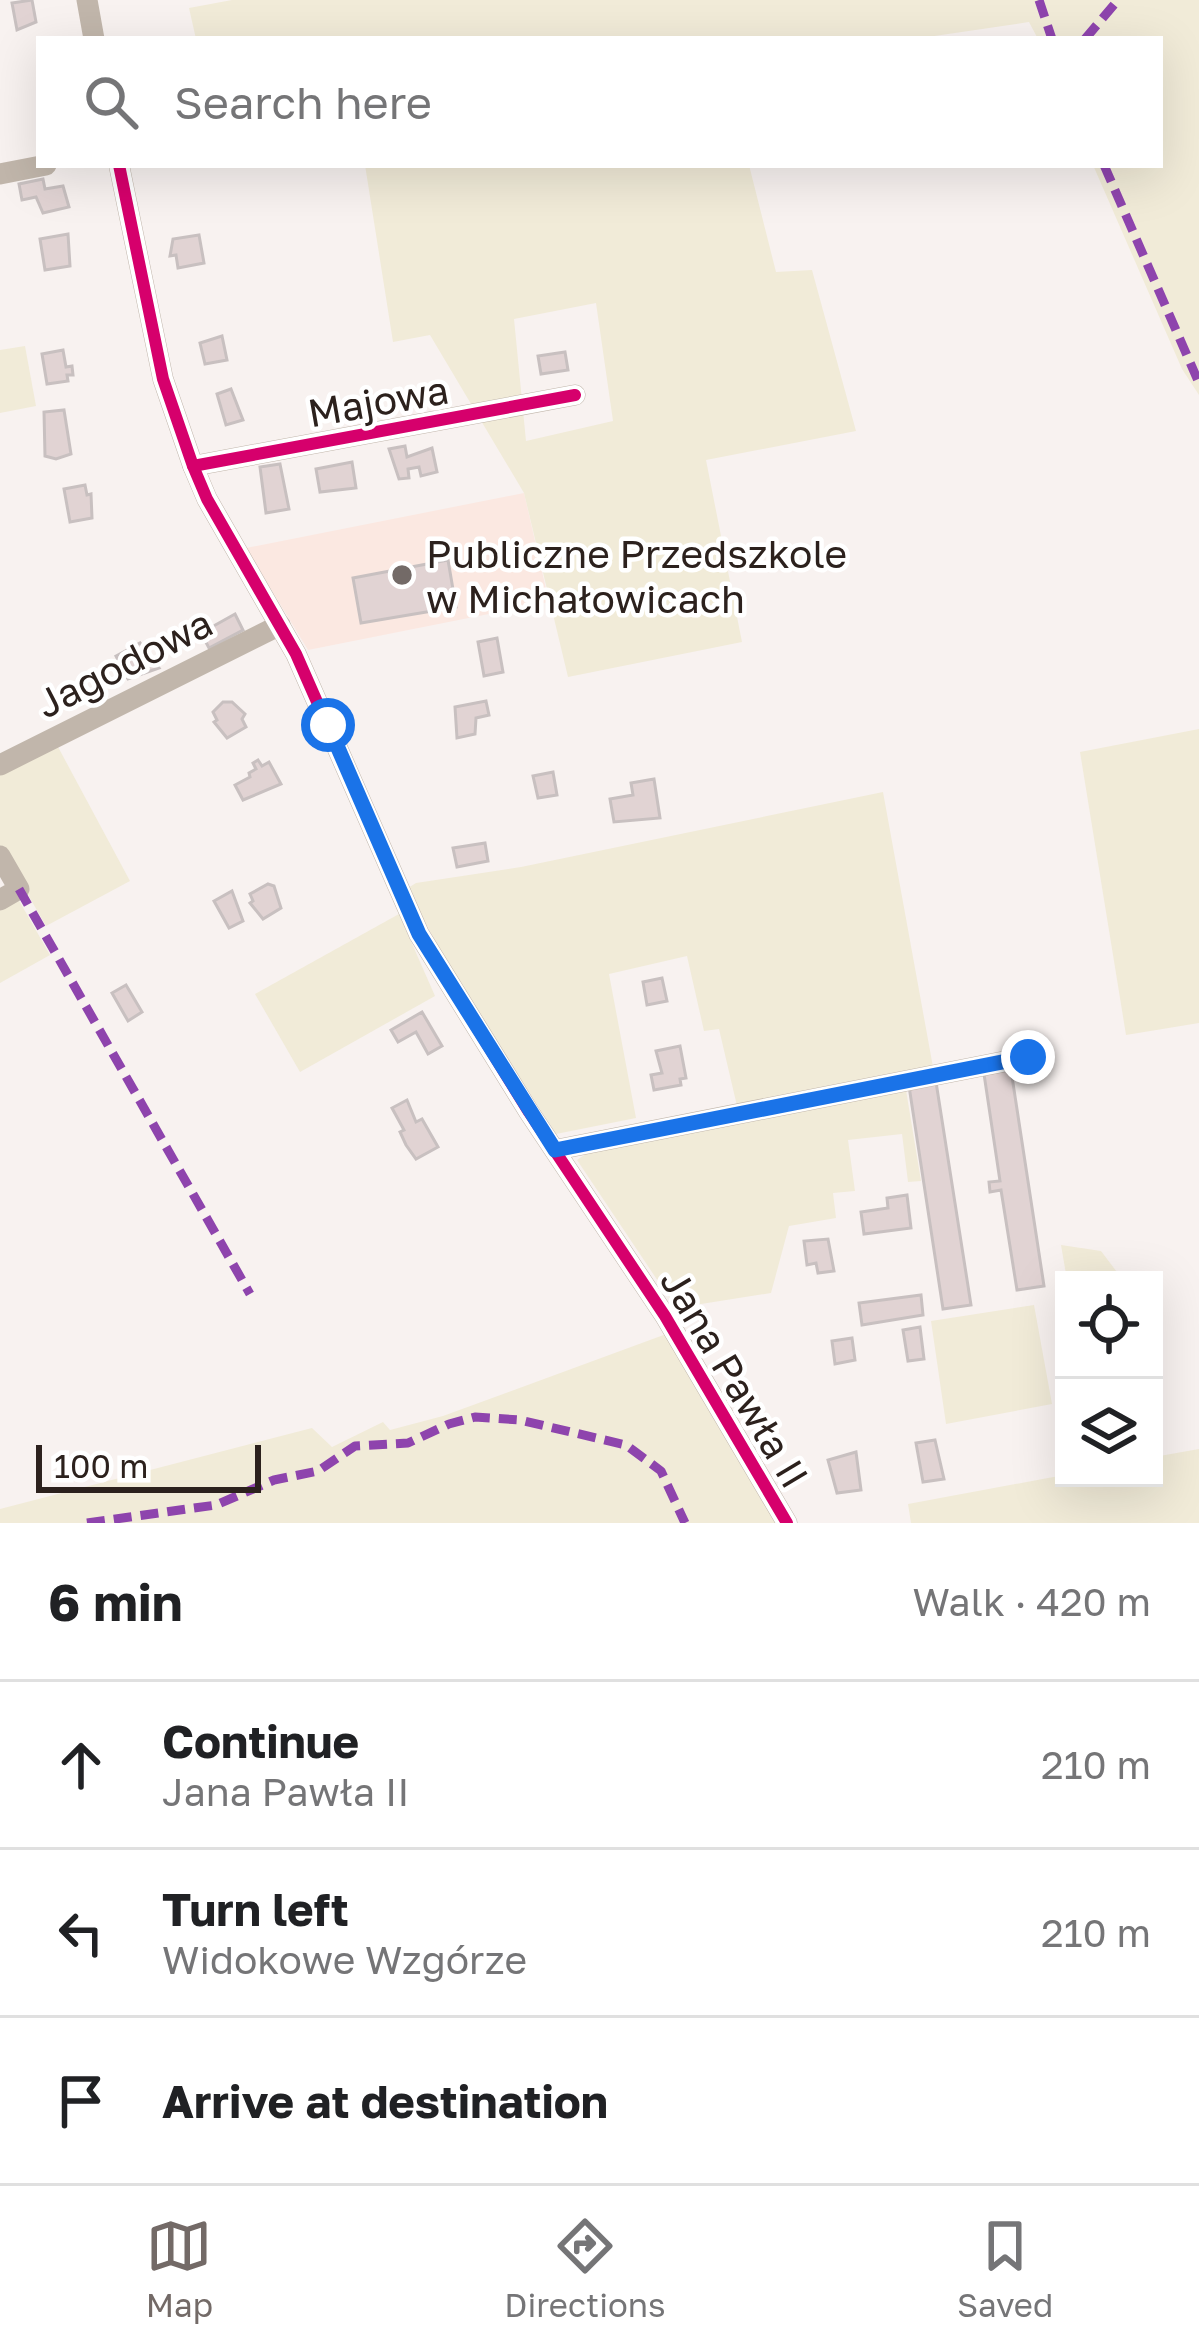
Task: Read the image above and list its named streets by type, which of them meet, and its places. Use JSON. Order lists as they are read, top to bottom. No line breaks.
{"streets":{"street":["Majowa","Jagodowa","Jana Pawła II"]},"crossings":[["Majowa","Jana Pawła II"],["Jagodowa","Jana Pawła II"]],"places":["Publiczne Przedszkole w Michałowicach"],"scale_bar":"100 m","page":{"search":"Search here","scale":"100 m","heading":["6 min","Walk · 420 m"],"list":[["Continue","Jana Pawła II","210 m"],["Turn left","Widokowe Wzgórze","210 m"],"Arrive at destination"],"nav":["Map","Directions","Saved"]}}
